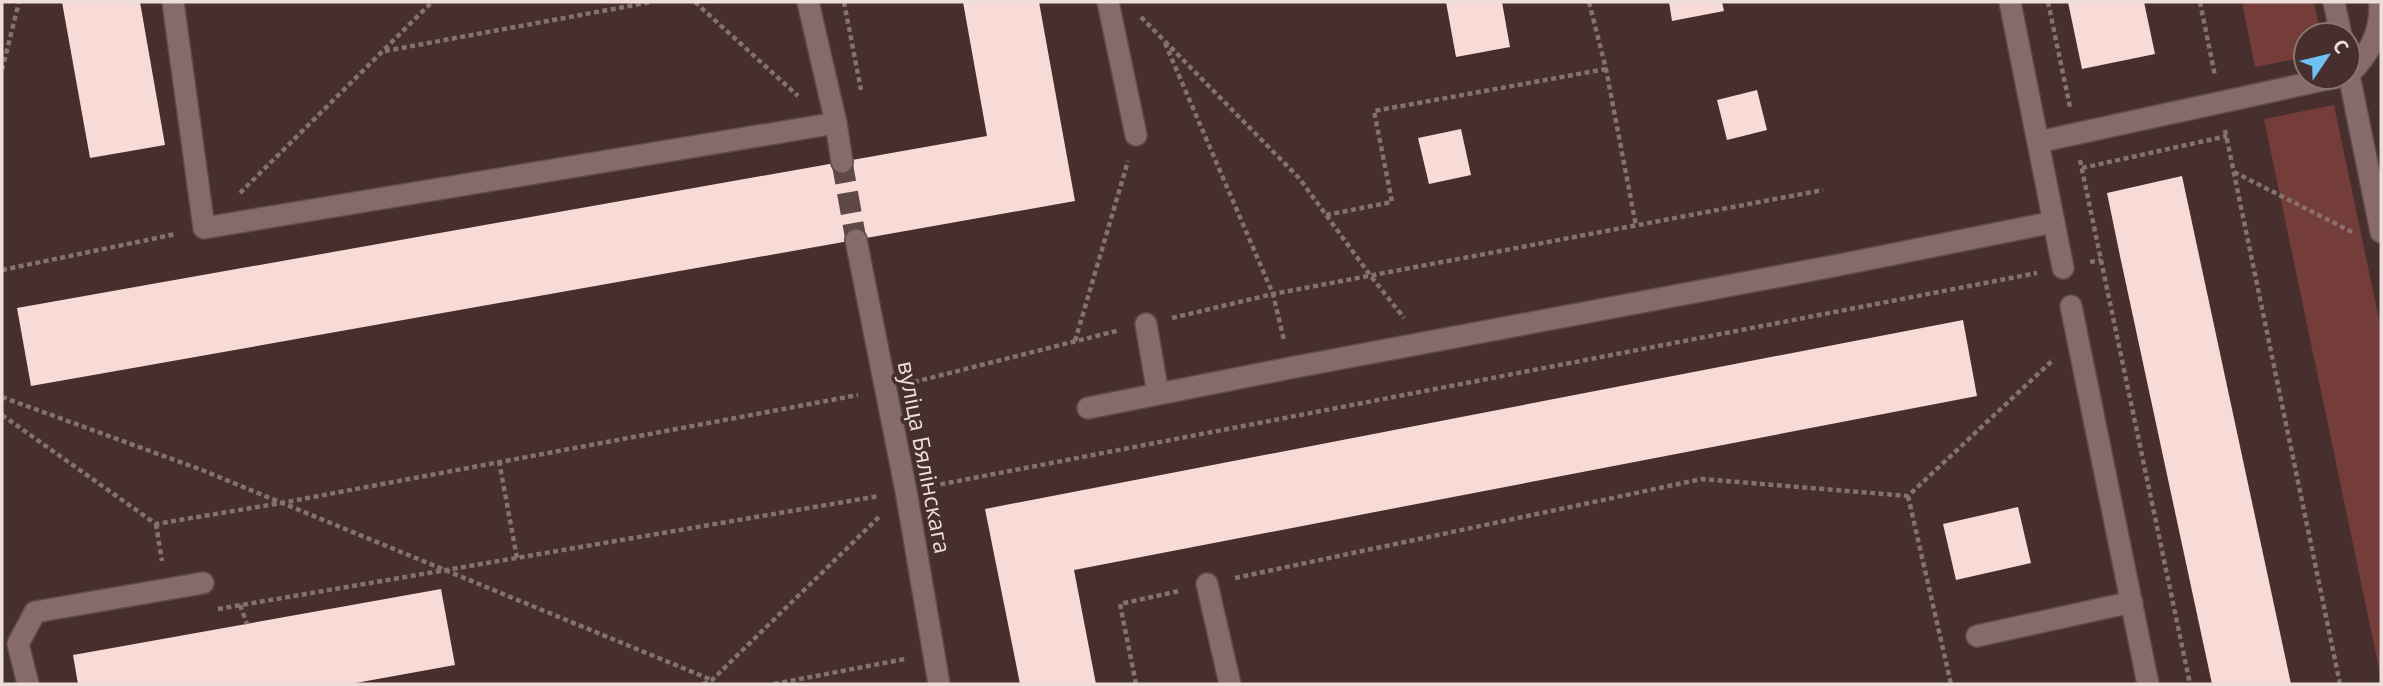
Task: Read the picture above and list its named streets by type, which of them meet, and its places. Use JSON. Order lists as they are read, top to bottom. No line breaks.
{"streets":{"street":["вуліца Бялінскага"]},"north":"top right"}
